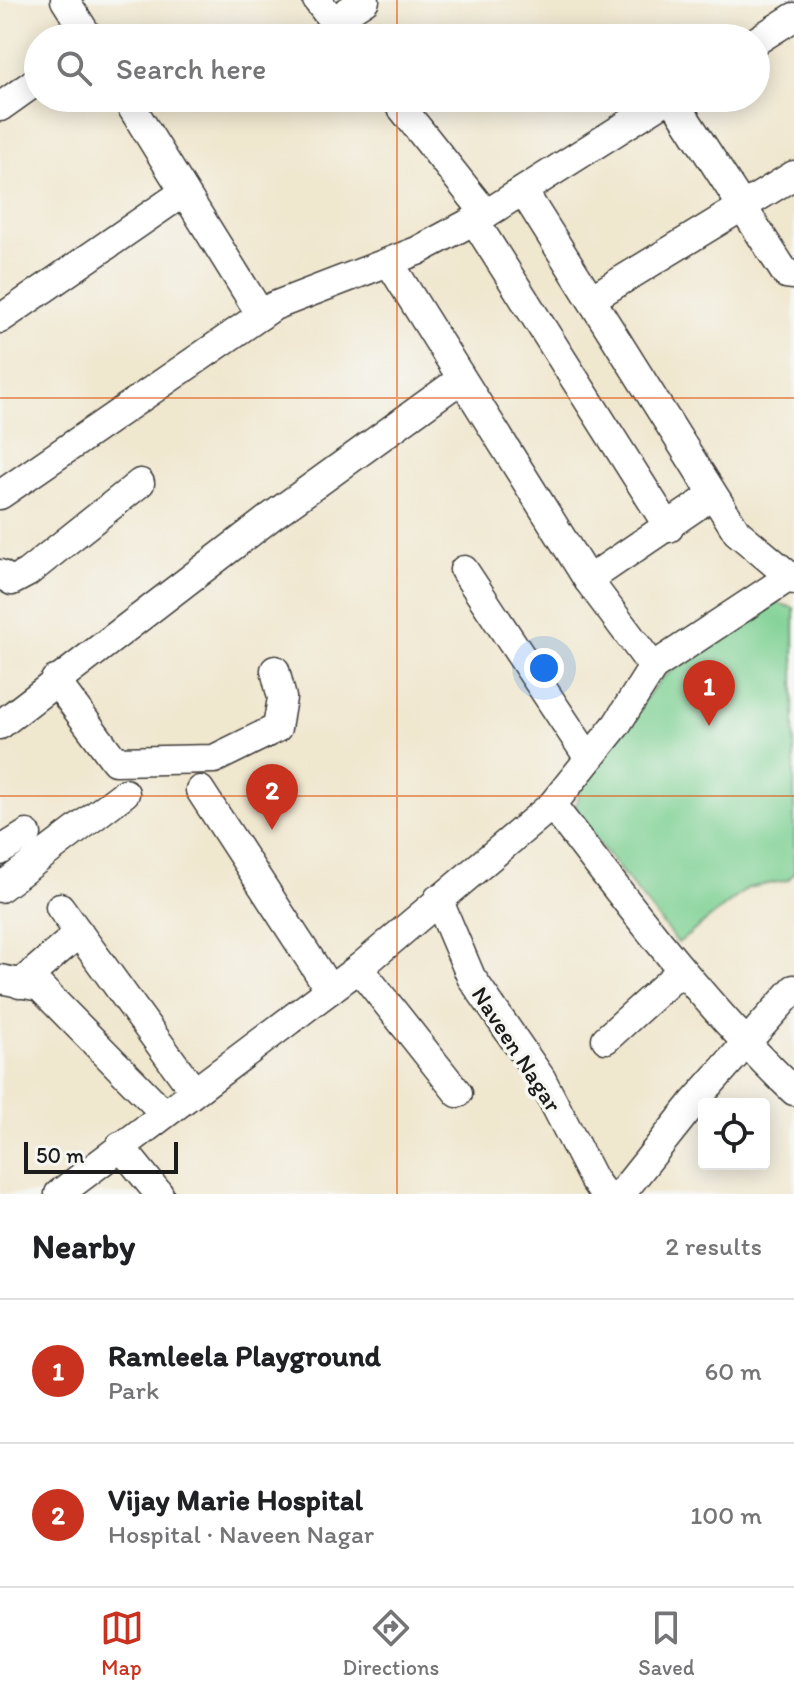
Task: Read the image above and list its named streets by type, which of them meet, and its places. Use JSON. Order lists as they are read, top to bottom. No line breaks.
{"streets":{"street":["Naveen Nagar"]},"scale_bar":"50 m","page":{"search":"Search here","pins":["1","2"],"scale":"50 m","heading":["Nearby","2 results"],"list":[{"mark":"1","name":"Ramleela Playground","note":"Park","value":"60 m"},{"mark":"2","name":"Vijay Marie Hospital","note":"Hospital · Naveen Nagar","value":"100 m"}],"nav":["Map","Directions","Saved"]}}
